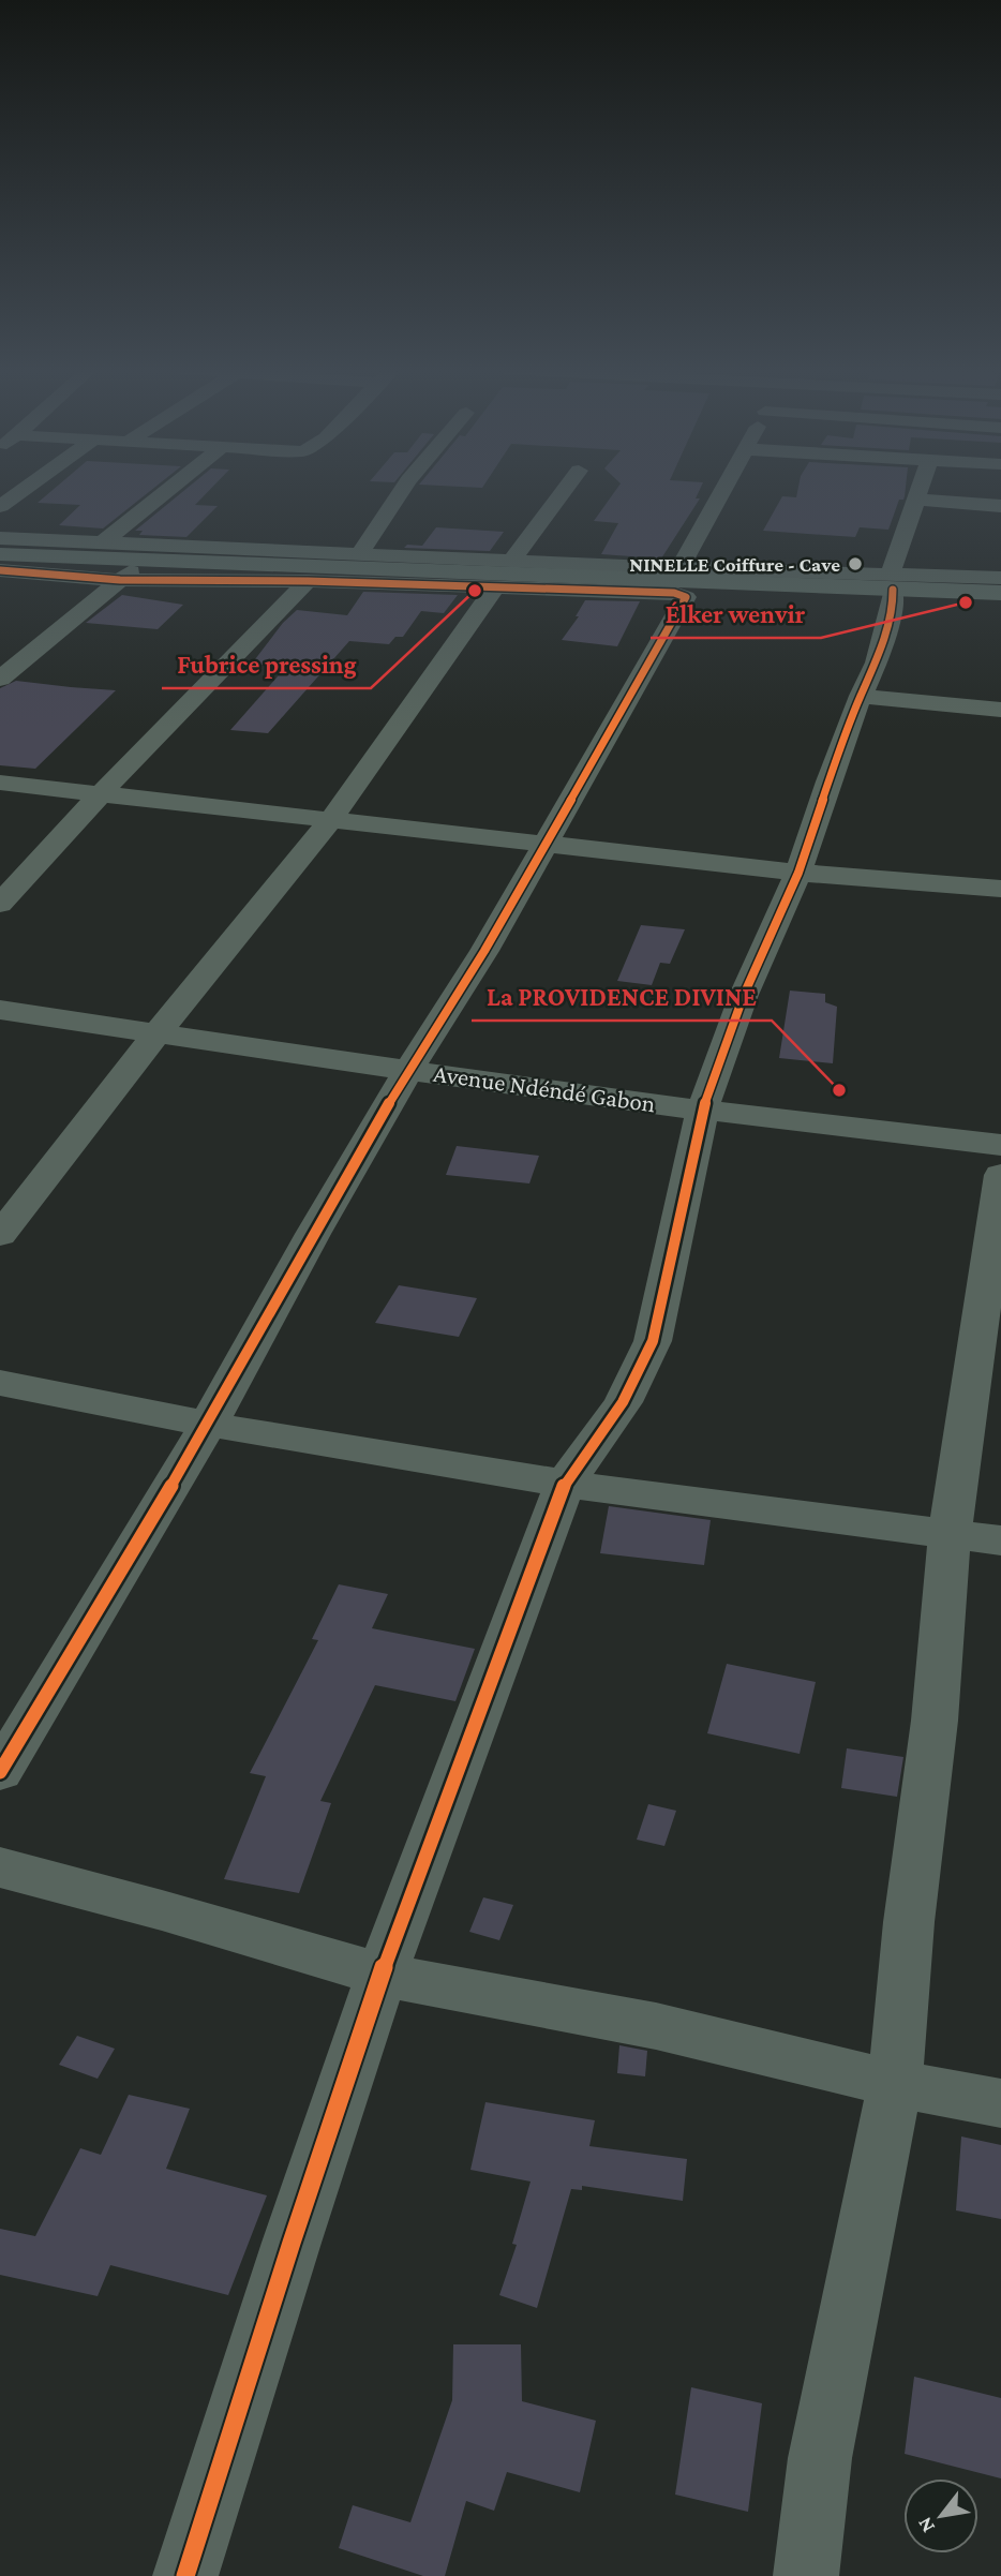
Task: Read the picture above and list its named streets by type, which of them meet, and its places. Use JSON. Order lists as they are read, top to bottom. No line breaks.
{"streets":{"street":["Avenue Ndéndé Gabon"]},"places":["NINELLE Coiffure - Cave","Fubrice pressing","Élker wenvir","La PROVIDENCE DIVINE"],"north":"bottom left"}
